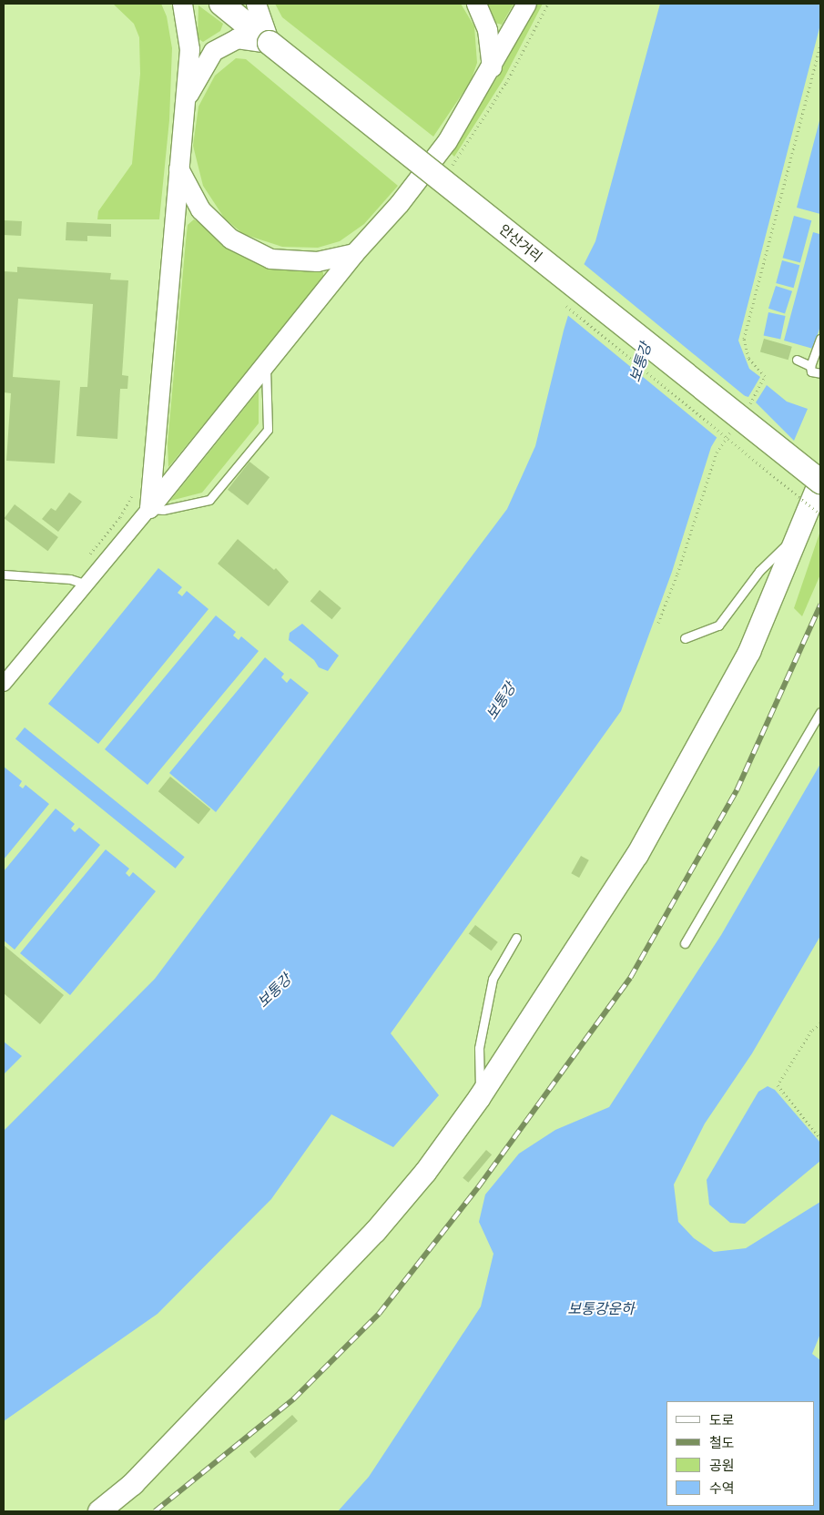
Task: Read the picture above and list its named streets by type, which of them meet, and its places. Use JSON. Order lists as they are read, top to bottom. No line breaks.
{"streets":{"main road":["안산거리"]},"water":["보통강","보통강운하"],"legend":["도로","철도","공원","수역"]}
